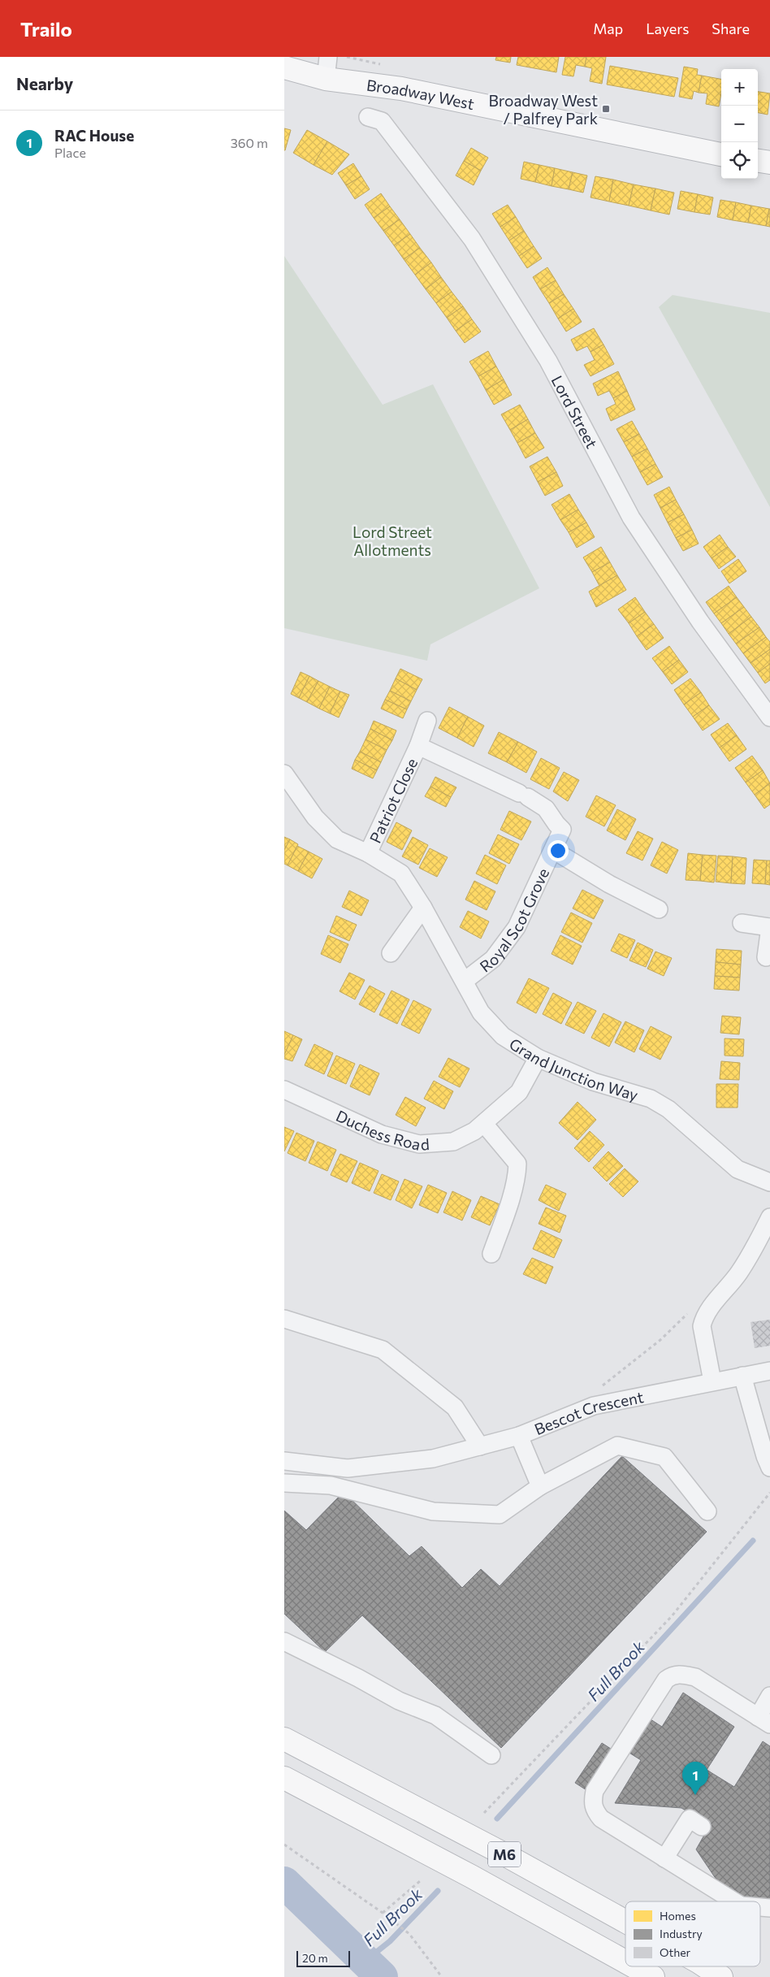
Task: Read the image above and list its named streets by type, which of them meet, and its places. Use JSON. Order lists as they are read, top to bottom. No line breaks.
{"streets":{"highway":["Broadway West","M6"],"street":["Lord Street","Patriot Close","Royal Scot Grove","Grand Junction Way","Duchess Road","Bescot Crescent"]},"crossings":[["Patriot Close","Royal Scot Grove"],["Patriot Close","Grand Junction Way"],["Royal Scot Grove","Grand Junction Way"],["Grand Junction Way","Duchess Road"]],"water":["Full Brook"],"parks":["Lord Street Allotments"],"places":{"transit":["Broadway West / Palfrey Park"]},"legend":["Homes","Industry","Other"],"scale_bar":"20 m","page":{"header":"Trailo","nav":["Map","Layers","Share"],"heading":"Nearby","map_buttons":["+","−"],"list":[{"mark":"1","name":"RAC House","note":"Place","value":"360 m"}],"pins":"1","scale":"20 m"}}
